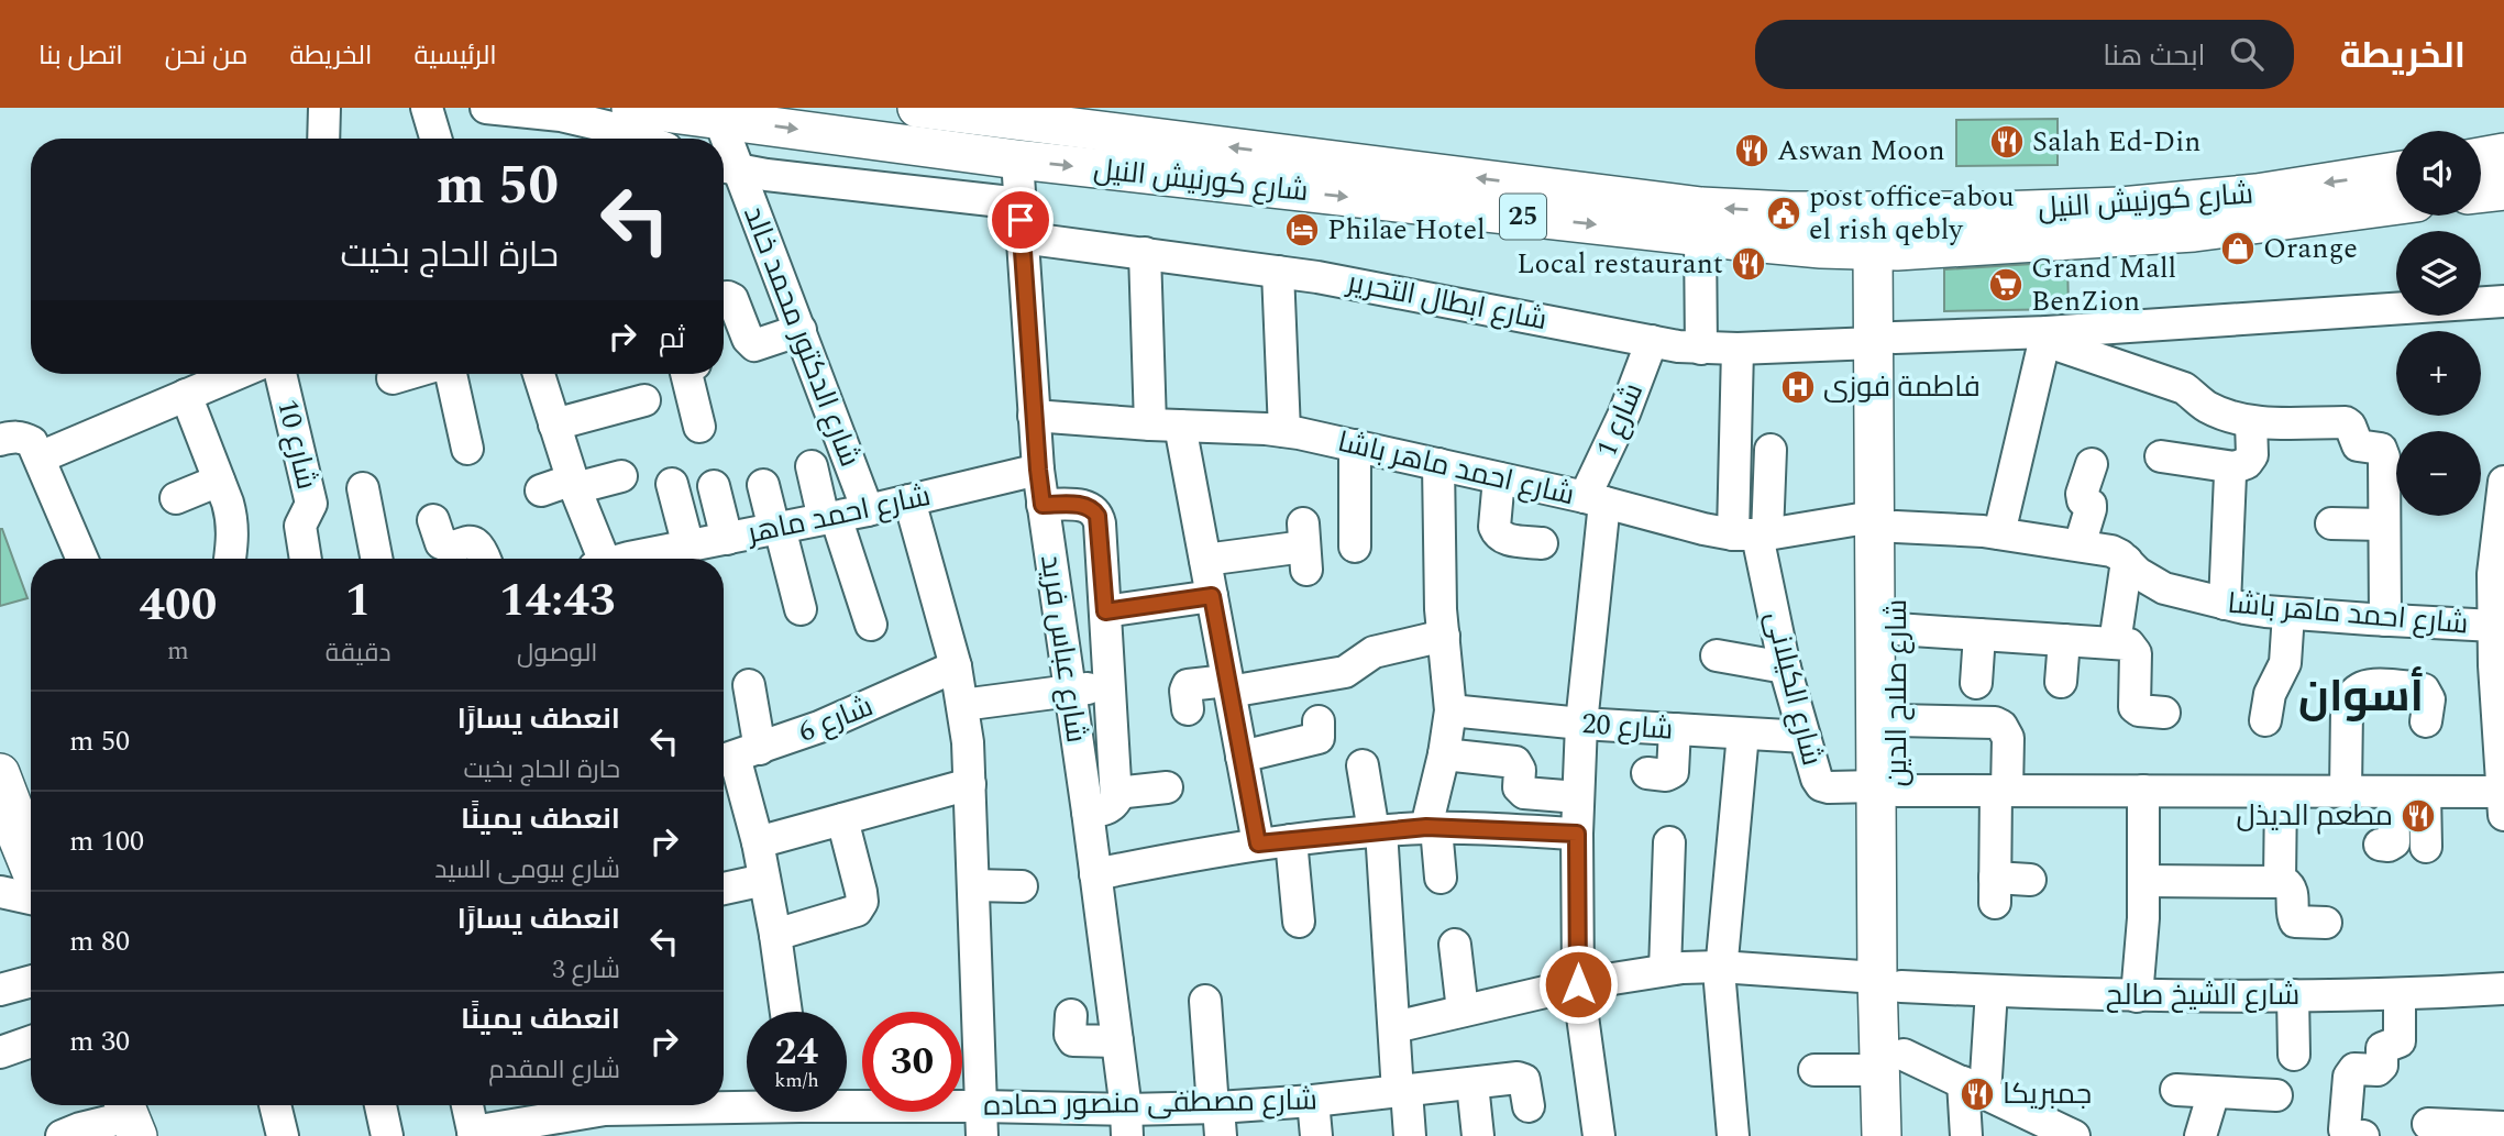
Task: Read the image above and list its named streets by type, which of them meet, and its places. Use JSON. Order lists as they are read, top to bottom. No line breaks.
{"streets":{"main road":["شارع كورنيش النيل","25","شارع صلاح الدين"],"street":["شارع ابطال التحرير","شارع الدكتور محمد خالد","شارع 1","شارع 10","شارع احمد ماهر باشا","شارع احمد ماهر","شارع عباس فريد","شارع الكيلانى","شارع 6","شارع 20","شارع الشيخ صالح","شارع مصطفى منصور حماده"]},"crossings":[["شارع كورنيش النيل","شارع الدكتور محمد خالد"],["شارع كورنيش النيل","شارع عباس فريد"],["شارع كورنيش النيل","شارع صلاح الدين"],["شارع ابطال التحرير","شارع 1"],["شارع ابطال التحرير","شارع عباس فريد"],["شارع ابطال التحرير","شارع صلاح الدين"],["شارع الدكتور محمد خالد","شارع احمد ماهر"],["شارع 1","شارع احمد ماهر باشا"],["شارع 1","شارع 20"],["شارع 1","شارع الشيخ صالح"],["شارع احمد ماهر باشا","شارع عباس فريد"],["شارع احمد ماهر باشا","شارع الكيلانى"],["شارع احمد ماهر باشا","شارع صلاح الدين"],["شارع احمد ماهر","شارع عباس فريد"],["شارع عباس فريد","شارع مصطفى منصور حماده"],["شارع الكيلانى","شارع صلاح الدين"],["شارع الكيلانى","شارع 20"],["شارع صلاح الدين","شارع الشيخ صالح"]],"districts":["أسوان"],"places":{"restaurant":["Salah Ed-Din","Aswan Moon","Local restaurant","مطعم الديذل","جمبريكا"],"public building":["post office-abou el rish qebly"],"hotel":["Philae Hotel"],"shop":["Orange"],"supermarket":["Grand Mall BenZion"],"hospital":["فاطمة فوزى"]},"page":{"header":"الخريطة","search":"ابحث هنا","nav":["الرئيسية","الخريطة","من نحن","اتصل بنا"],"map_buttons":["+","−"],"turn":["50 m","حارة الحاج بخيت"],"then":"ثم","eta":["14:43","الوصول","1","دقيقة","400","m"],"list":[{"name":"انعطف يسارًا","note":"حارة الحاج بخيت","value":"50 m"},{"name":"انعطف يمينًا","note":"شارع بيومى السيد","value":"100 m"},{"name":"انعطف يسارًا","note":"شارع 3","value":"80 m"},{"name":"انعطف يمينًا","note":"شارع المقدم","value":"30 m"}],"speed":"24 km/h","limit":"30"}}
